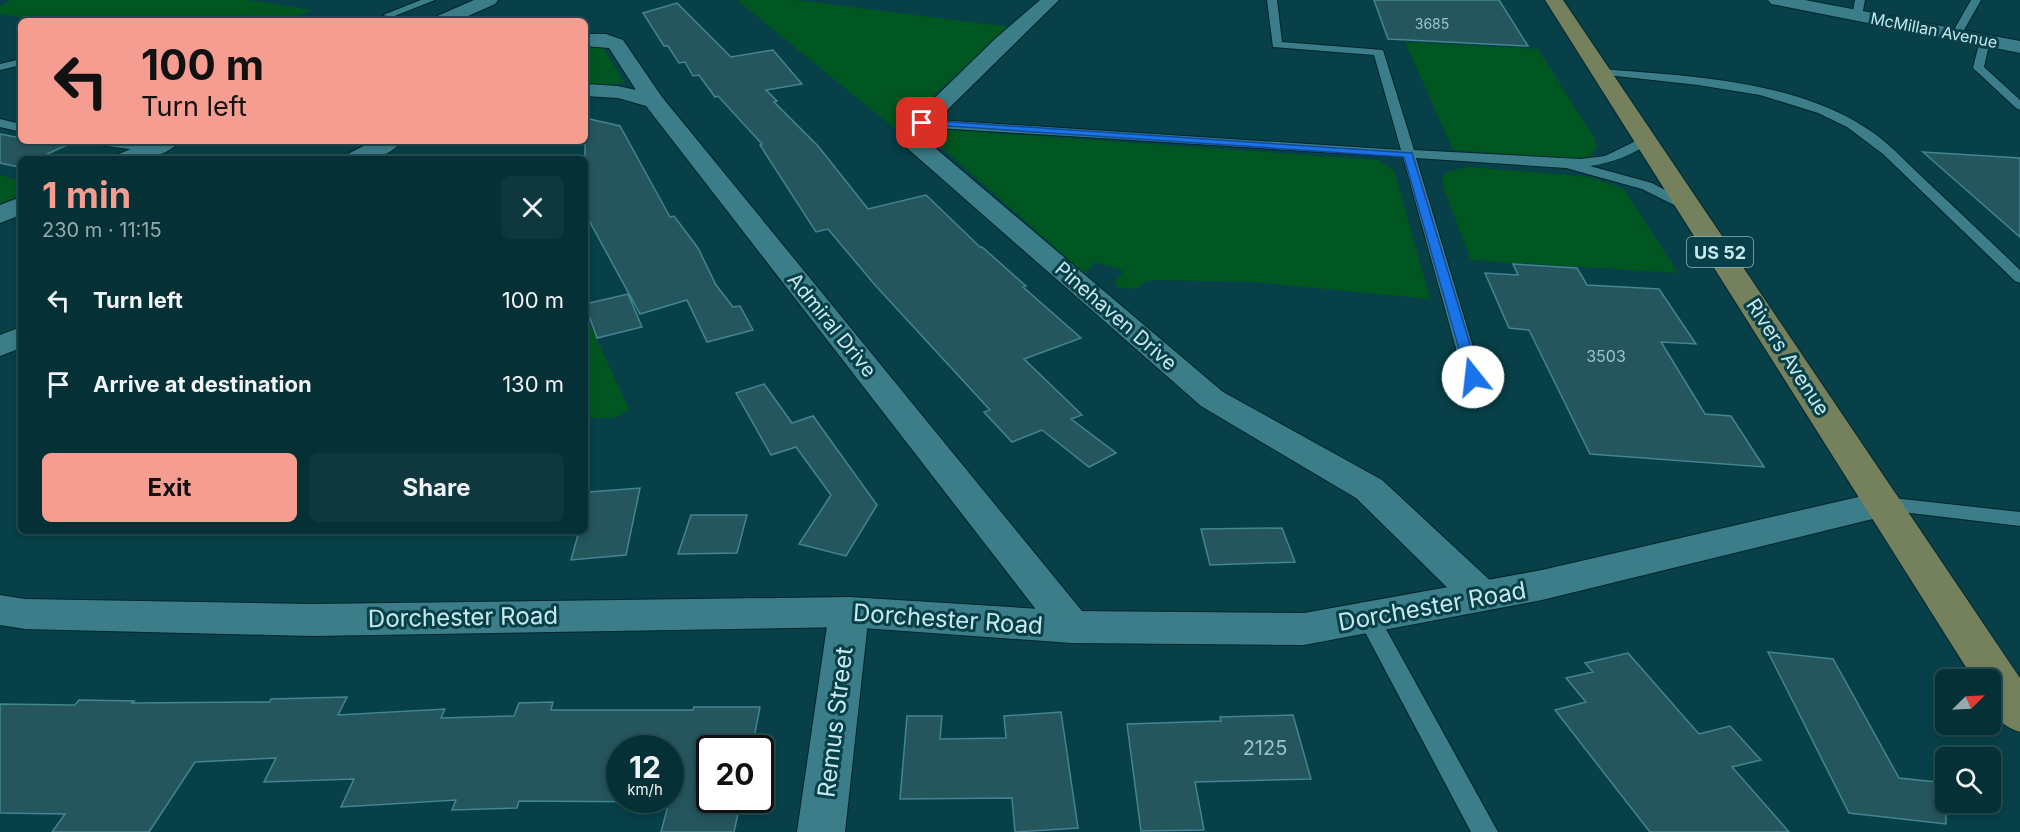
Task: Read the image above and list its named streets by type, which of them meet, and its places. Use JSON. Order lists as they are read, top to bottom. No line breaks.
{"streets":{"main road":["US 52","Rivers Avenue"],"street":["McMillan Avenue","Pinehaven Drive","Admiral Drive","Dorchester Road","Remus Street"]},"crossings":[["Pinehaven Drive","Dorchester Road"],["Admiral Drive","Dorchester Road"],["Rivers Avenue","Dorchester Road"],["Dorchester Road","Remus Street"]],"house_numbers":["3685","3503","2125"],"north":"top right","page":{"turn":["100 m","Turn left"],"heading":["1 min","230 m · 11:15"],"list":[{"name":"Turn left","value":"100 m"},{"name":"Arrive at destination","value":"130 m"}],"buttons":["Exit","Share"],"speed":"12 km/h","limit":"20"}}
